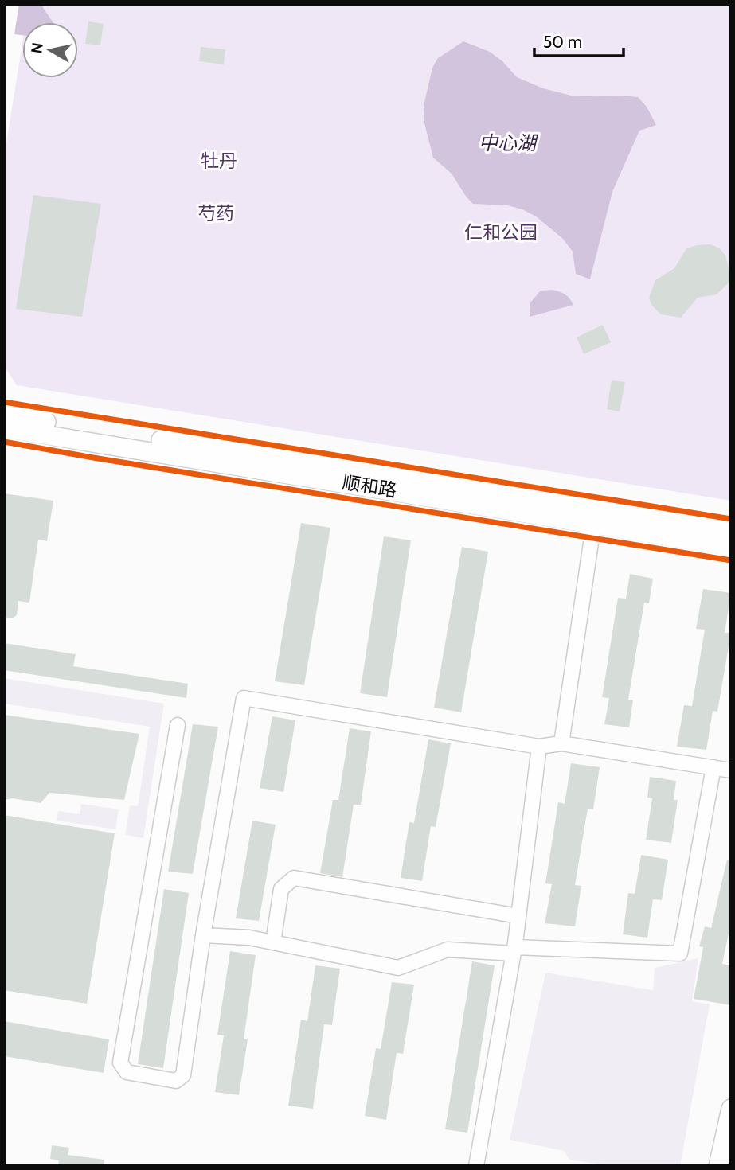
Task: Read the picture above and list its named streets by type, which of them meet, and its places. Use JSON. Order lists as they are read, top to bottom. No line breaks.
{"streets":{"main road":["顺和路"]},"water":["中心湖"],"parks":["牡丹","芍药","仁和公园"],"scale_bar":"50 m","north":"left"}
